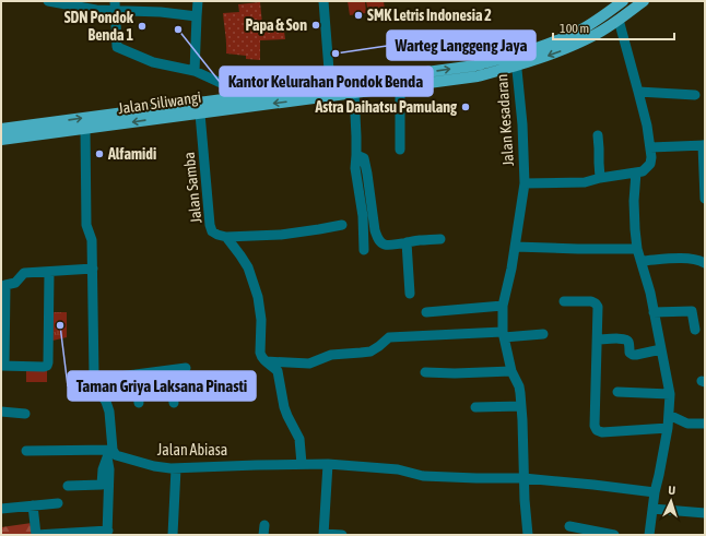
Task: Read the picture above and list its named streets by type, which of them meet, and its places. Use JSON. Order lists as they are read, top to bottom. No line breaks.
{"streets":{"main road":["Jalan Siliwangi"],"street":["Jalan Kesadaran","Jalan Samba","Jalan Abiasa"]},"crossings":[["Jalan Siliwangi","Jalan Kesadaran"],["Jalan Siliwangi","Jalan Samba"],["Jalan Kesadaran","Jalan Abiasa"],["Jalan Samba","Jalan Abiasa"]],"places":["SMK Letris Indonesia 2","Papa & Son","SDN Pondok Benda 1","Kantor Kelurahan Pondok Benda","Warteg Langgeng Jaya","Astra Daihatsu Pamulang","Alfamidi","Taman Griya Laksana Pinasti"],"scale_bar":"100 m","north":"top"}
